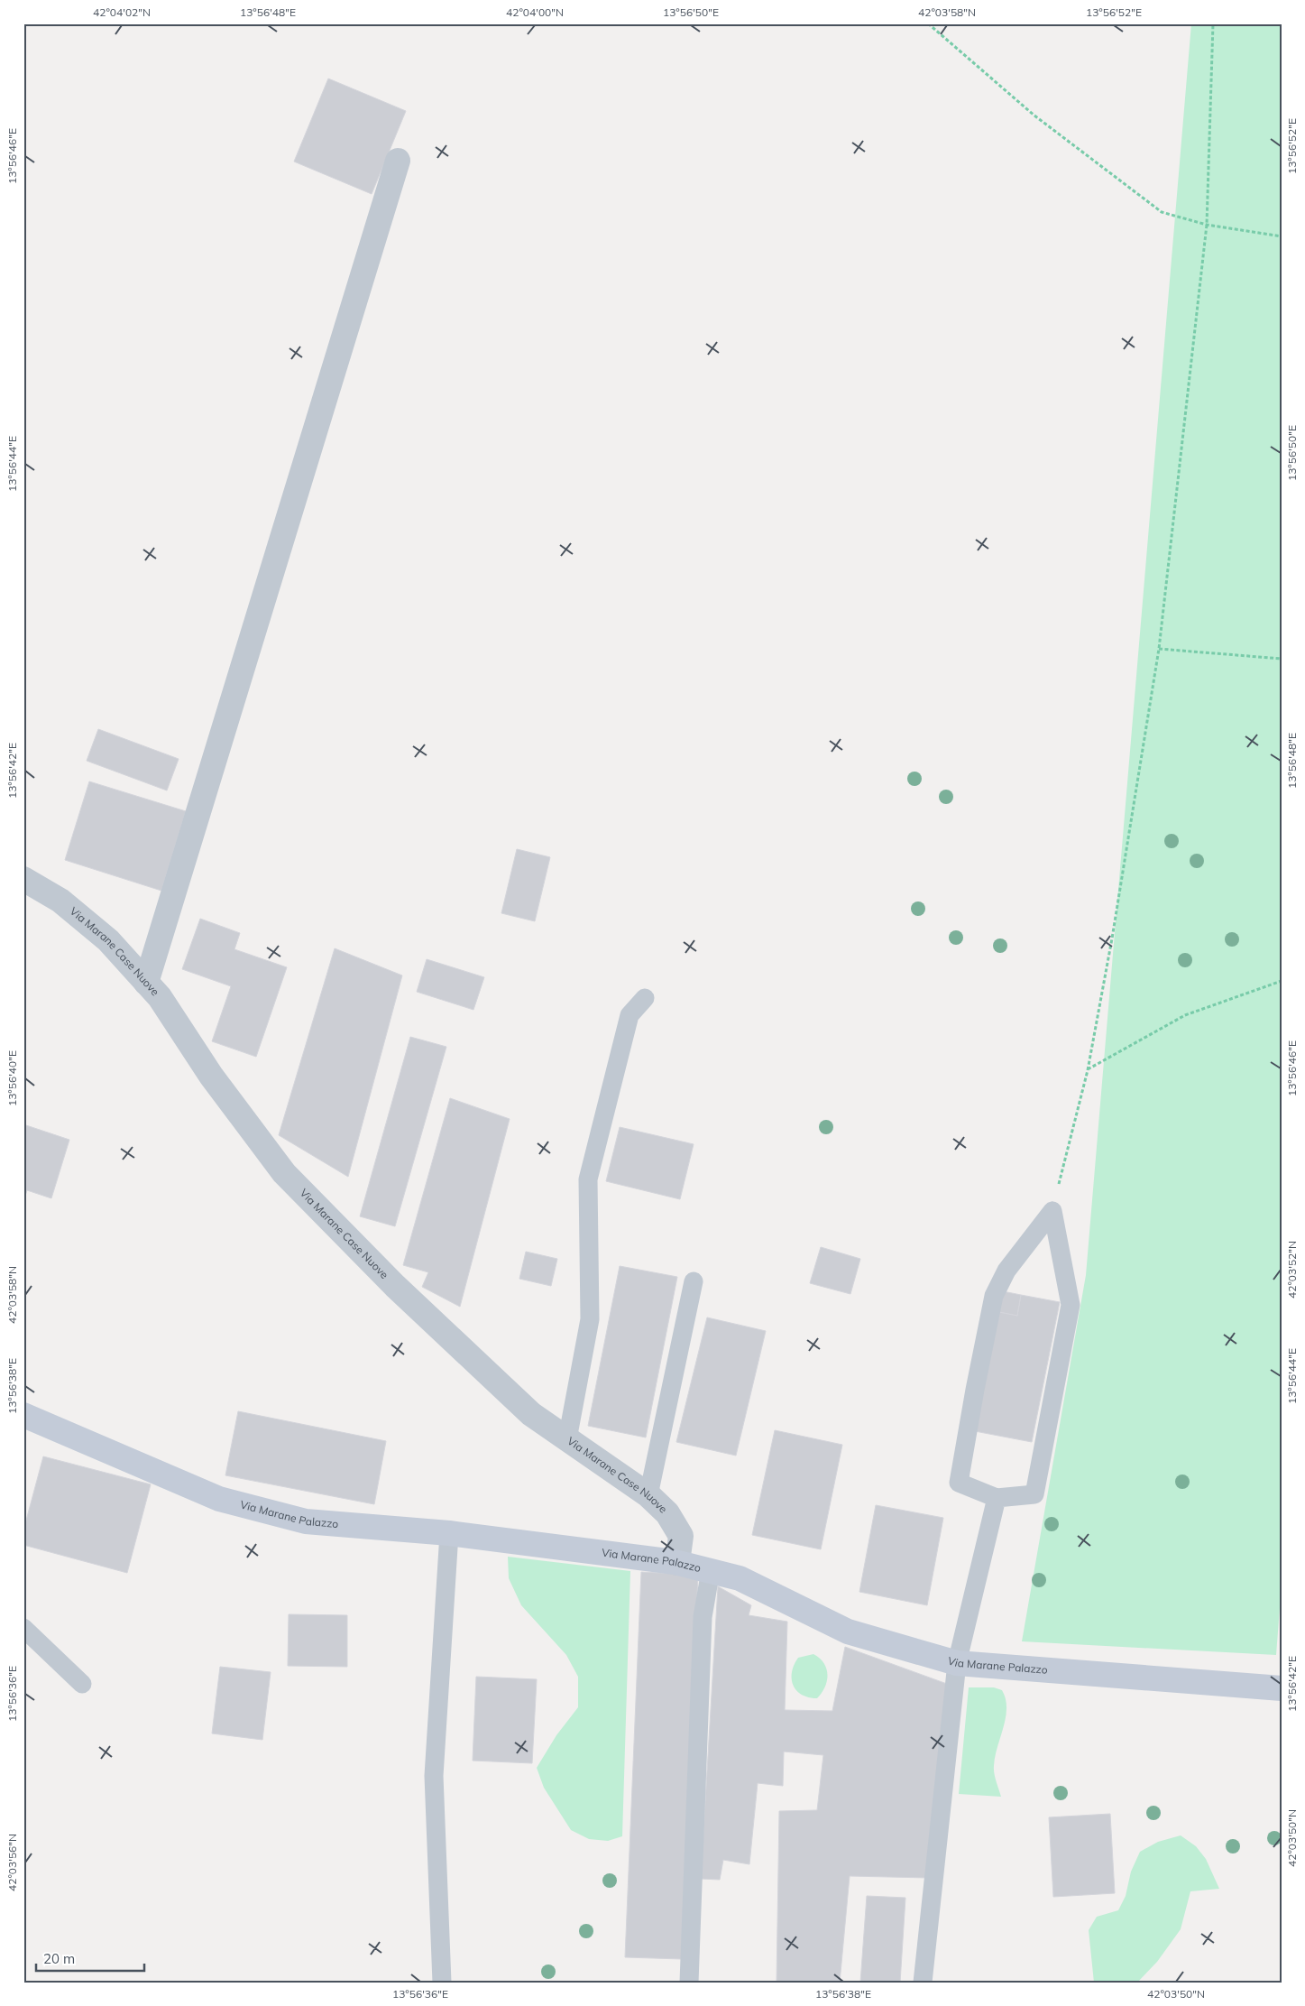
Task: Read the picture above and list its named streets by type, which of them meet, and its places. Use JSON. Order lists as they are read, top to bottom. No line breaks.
{"streets":{"main road":["Via Marane Palazzo"],"street":["Via Marane Case Nuove"]},"crossings":[["Via Marane Case Nuove","Via Marane Palazzo"]],"scale_bar":"20 m","coordinates":["42°04'02\"N","13°56'48\"E","42°04'00\"N","13°56'50\"E","42°03'58\"N","13°56'52\"E","13°56'46\"E","13°56'44\"E","13°56'42\"E","13°56'40\"E","42°03'52\"N","13°56'38\"E","13°56'36\"E","42°03'50\"N","42°03'56\"N"]}
